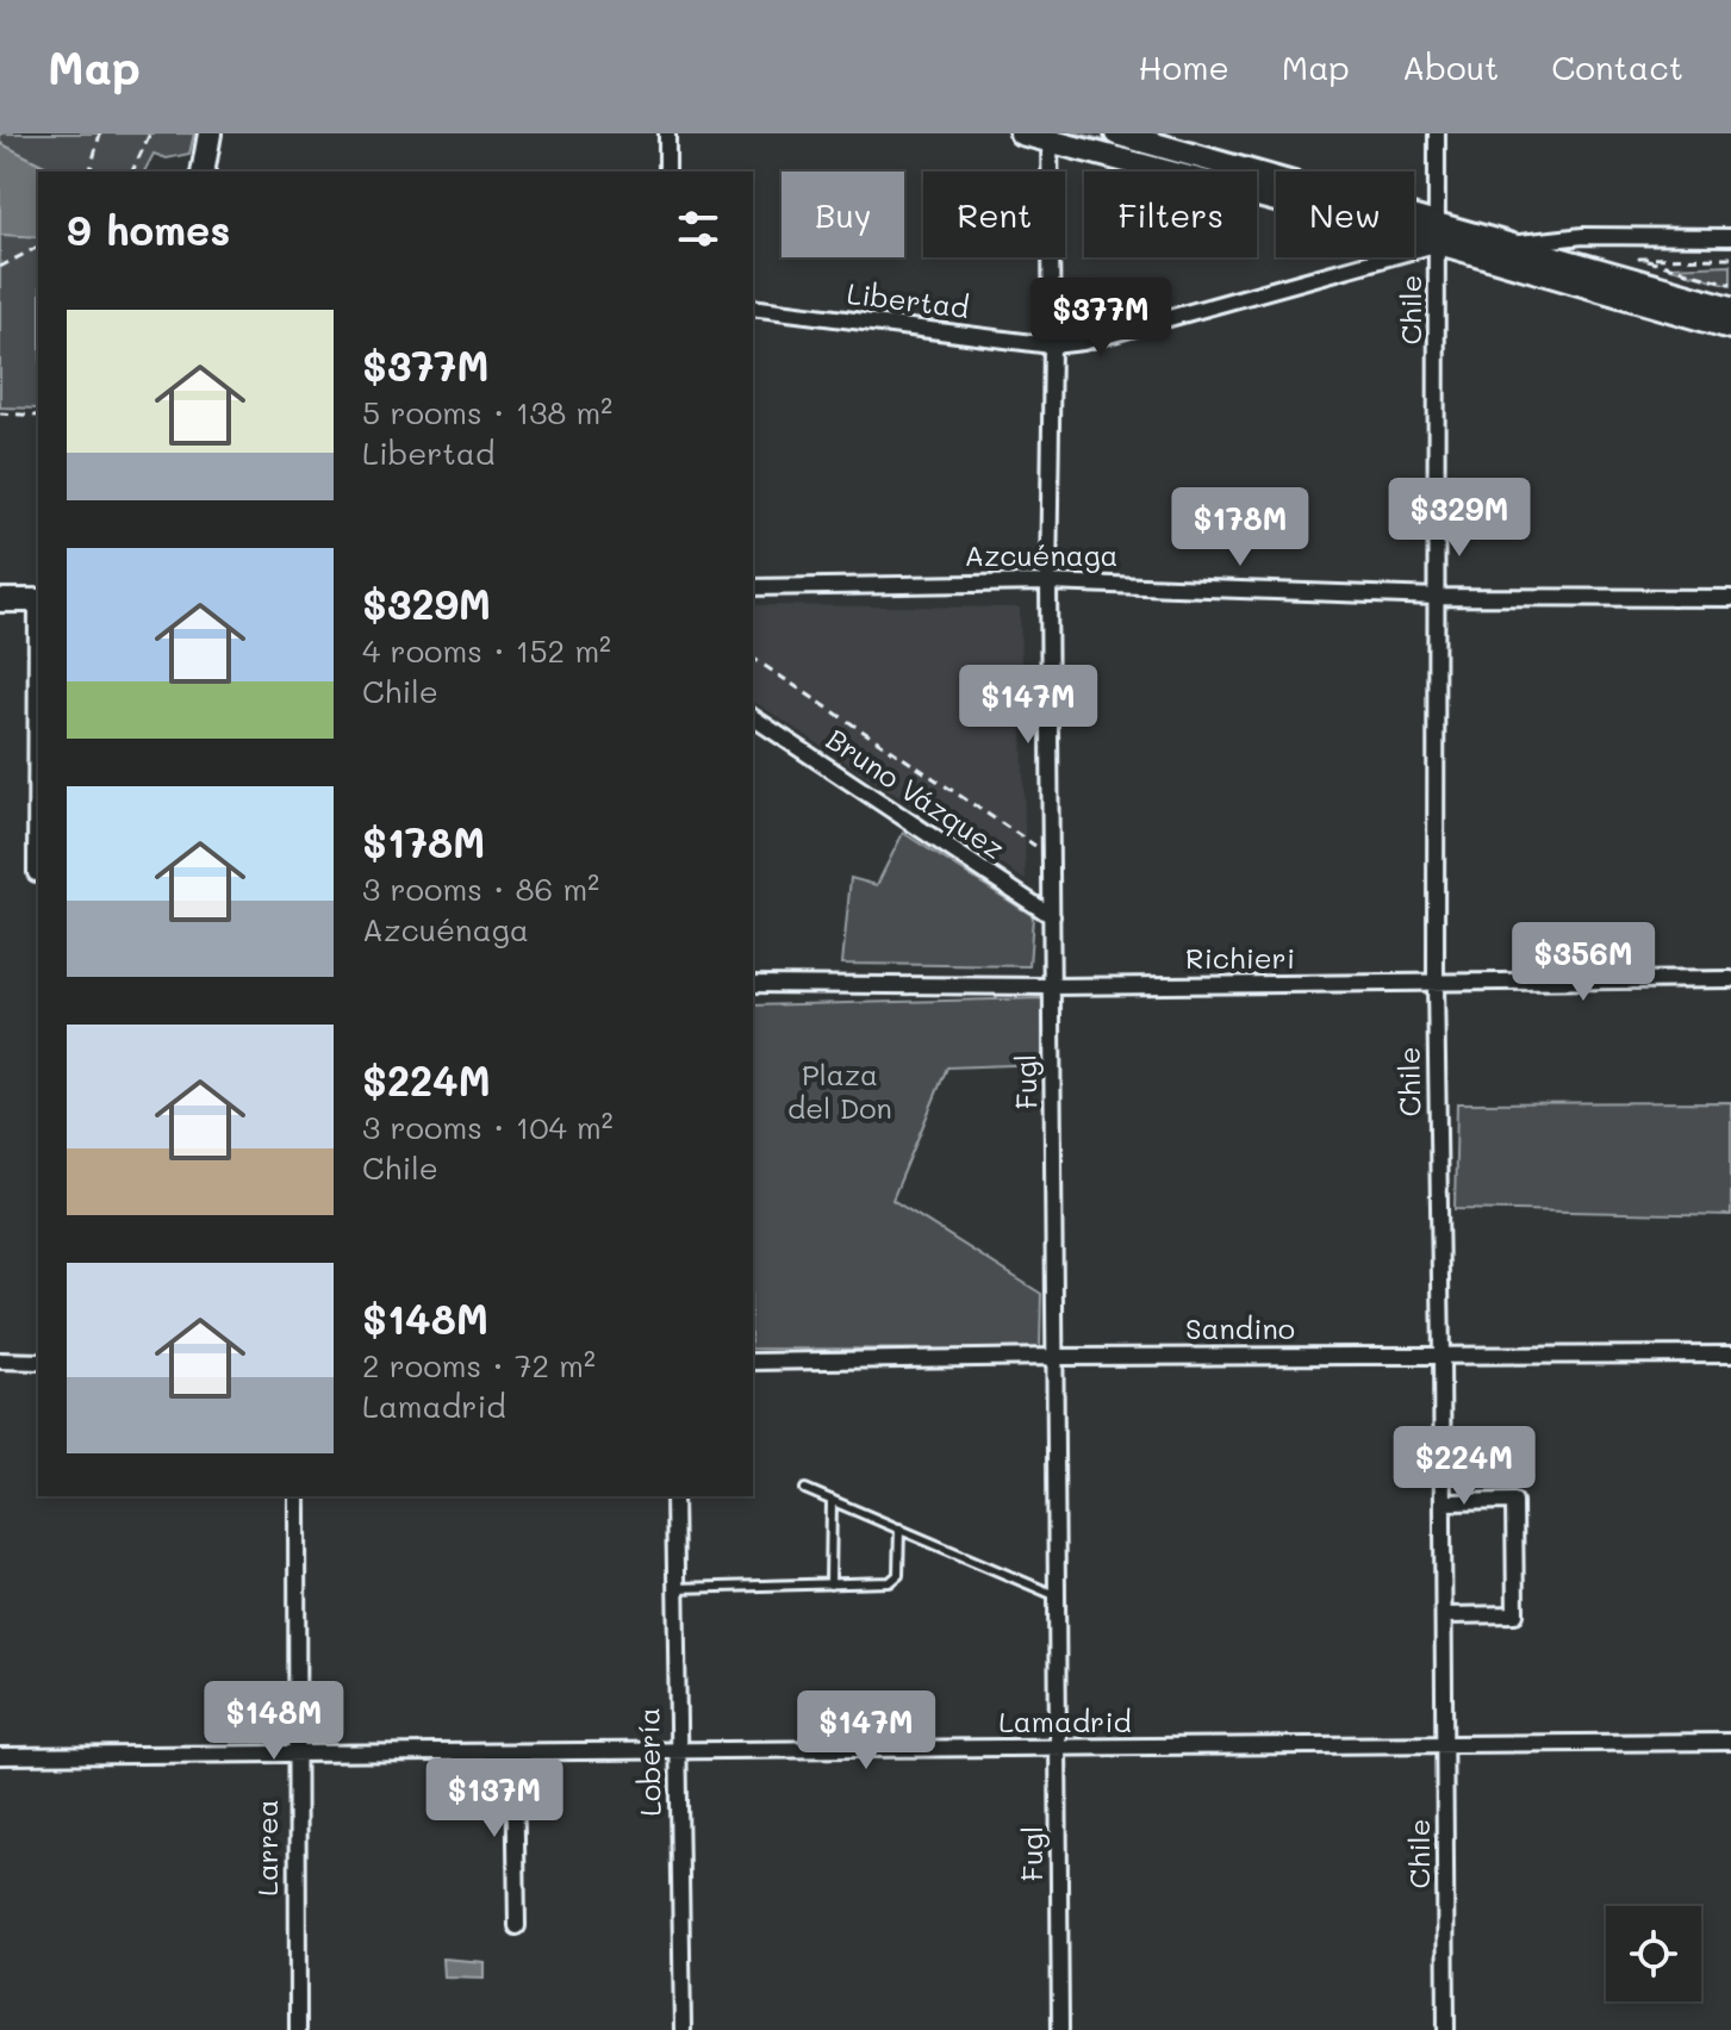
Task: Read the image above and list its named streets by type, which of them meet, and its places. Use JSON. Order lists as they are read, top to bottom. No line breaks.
{"streets":{"street":["Libertad","Chile","Azcuénaga","Bruno Vázquez","Richieri","Fugl","Sandino","Lamadrid","Lobería","Larrea"]},"crossings":[["Libertad","Chile"],["Libertad","Fugl"],["Chile","Azcuénaga"],["Chile","Richieri"],["Chile","Sandino"],["Chile","Lamadrid"],["Azcuénaga","Fugl"],["Bruno Vázquez","Fugl"],["Richieri","Fugl"],["Fugl","Sandino"],["Fugl","Lamadrid"],["Lamadrid","Lobería"],["Lamadrid","Larrea"]],"parks":["Plaza del Don"],"page":{"header":"Map","nav":["Home","Map","About","Contact"],"chip":["Buy","Rent","Filters","New"],"heading":"9 homes","price":["$377M","$329M","$178M","$147M","$356M","$224M","$148M","$147M","$137M"],"list":[{"name":"$377M","note":"5 rooms · 138 m² · Libertad"},{"name":"$329M","note":"4 rooms · 152 m² · Chile"},{"name":"$178M","note":"3 rooms · 86 m² · Azcuénaga"},{"name":"$224M","note":"3 rooms · 104 m² · Chile"},{"name":"$148M","note":"2 rooms · 72 m² · Lamadrid"}]}}
